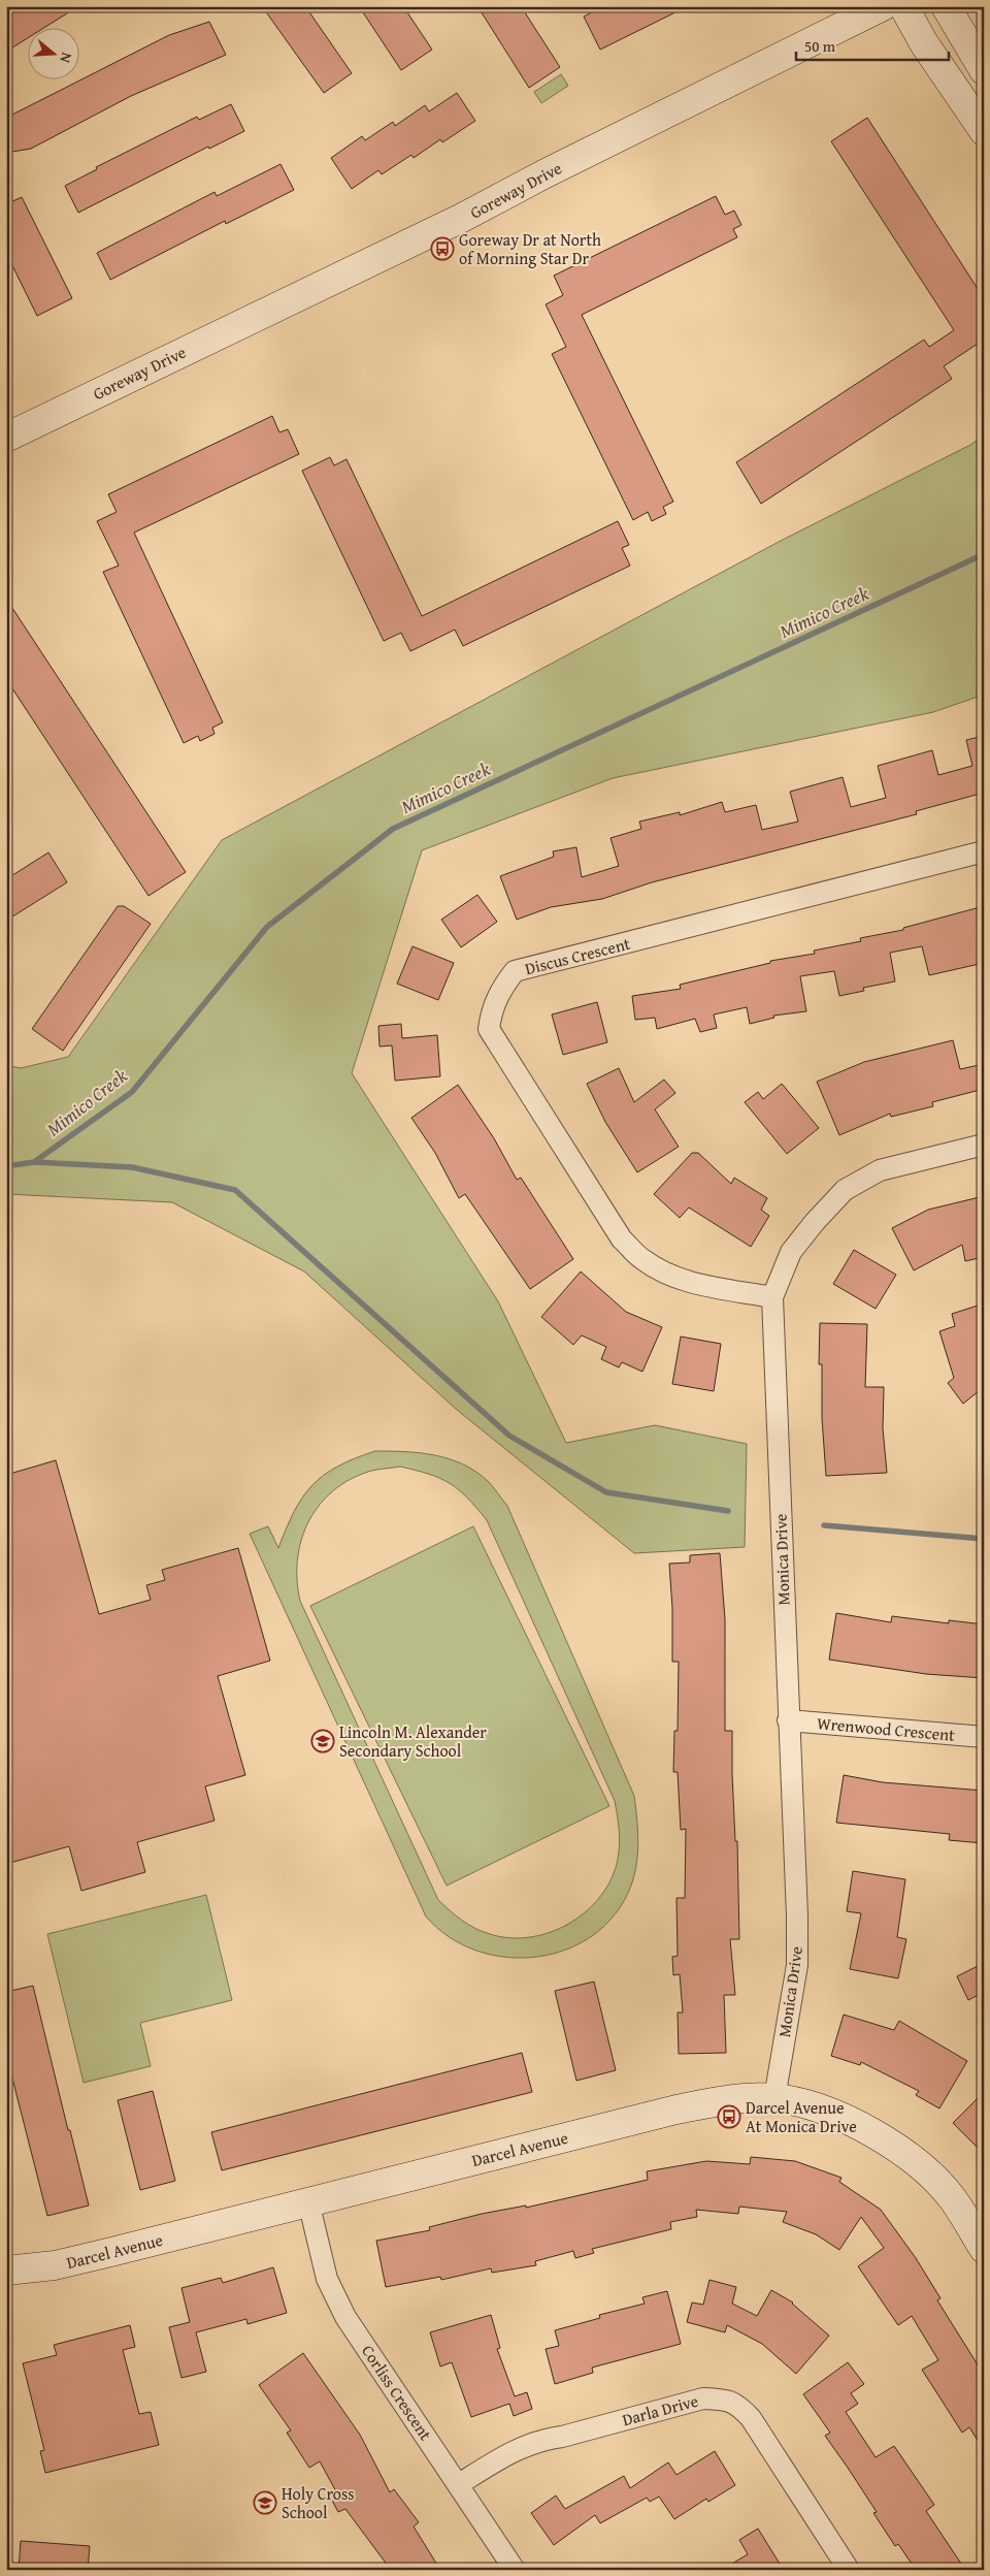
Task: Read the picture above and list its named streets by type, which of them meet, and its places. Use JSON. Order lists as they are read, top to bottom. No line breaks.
{"streets":{"street":["Goreway Drive","Discus Crescent","Monica Drive","Wrenwood Crescent","Darcel Avenue","Corliss Crescent","Darla Drive"]},"crossings":[["Discus Crescent","Monica Drive"],["Monica Drive","Wrenwood Crescent"],["Monica Drive","Darcel Avenue"],["Darcel Avenue","Corliss Crescent"],["Corliss Crescent","Darla Drive"]],"water":["Mimico Creek"],"places":{"bus stop":["Goreway Dr at North of Morning Star Dr","Darcel Avenue At Monica Drive"],"school or university":["Lincoln M. Alexander Secondary School","Holy Cross School"]},"scale_bar":"50 m","north":"right"}
